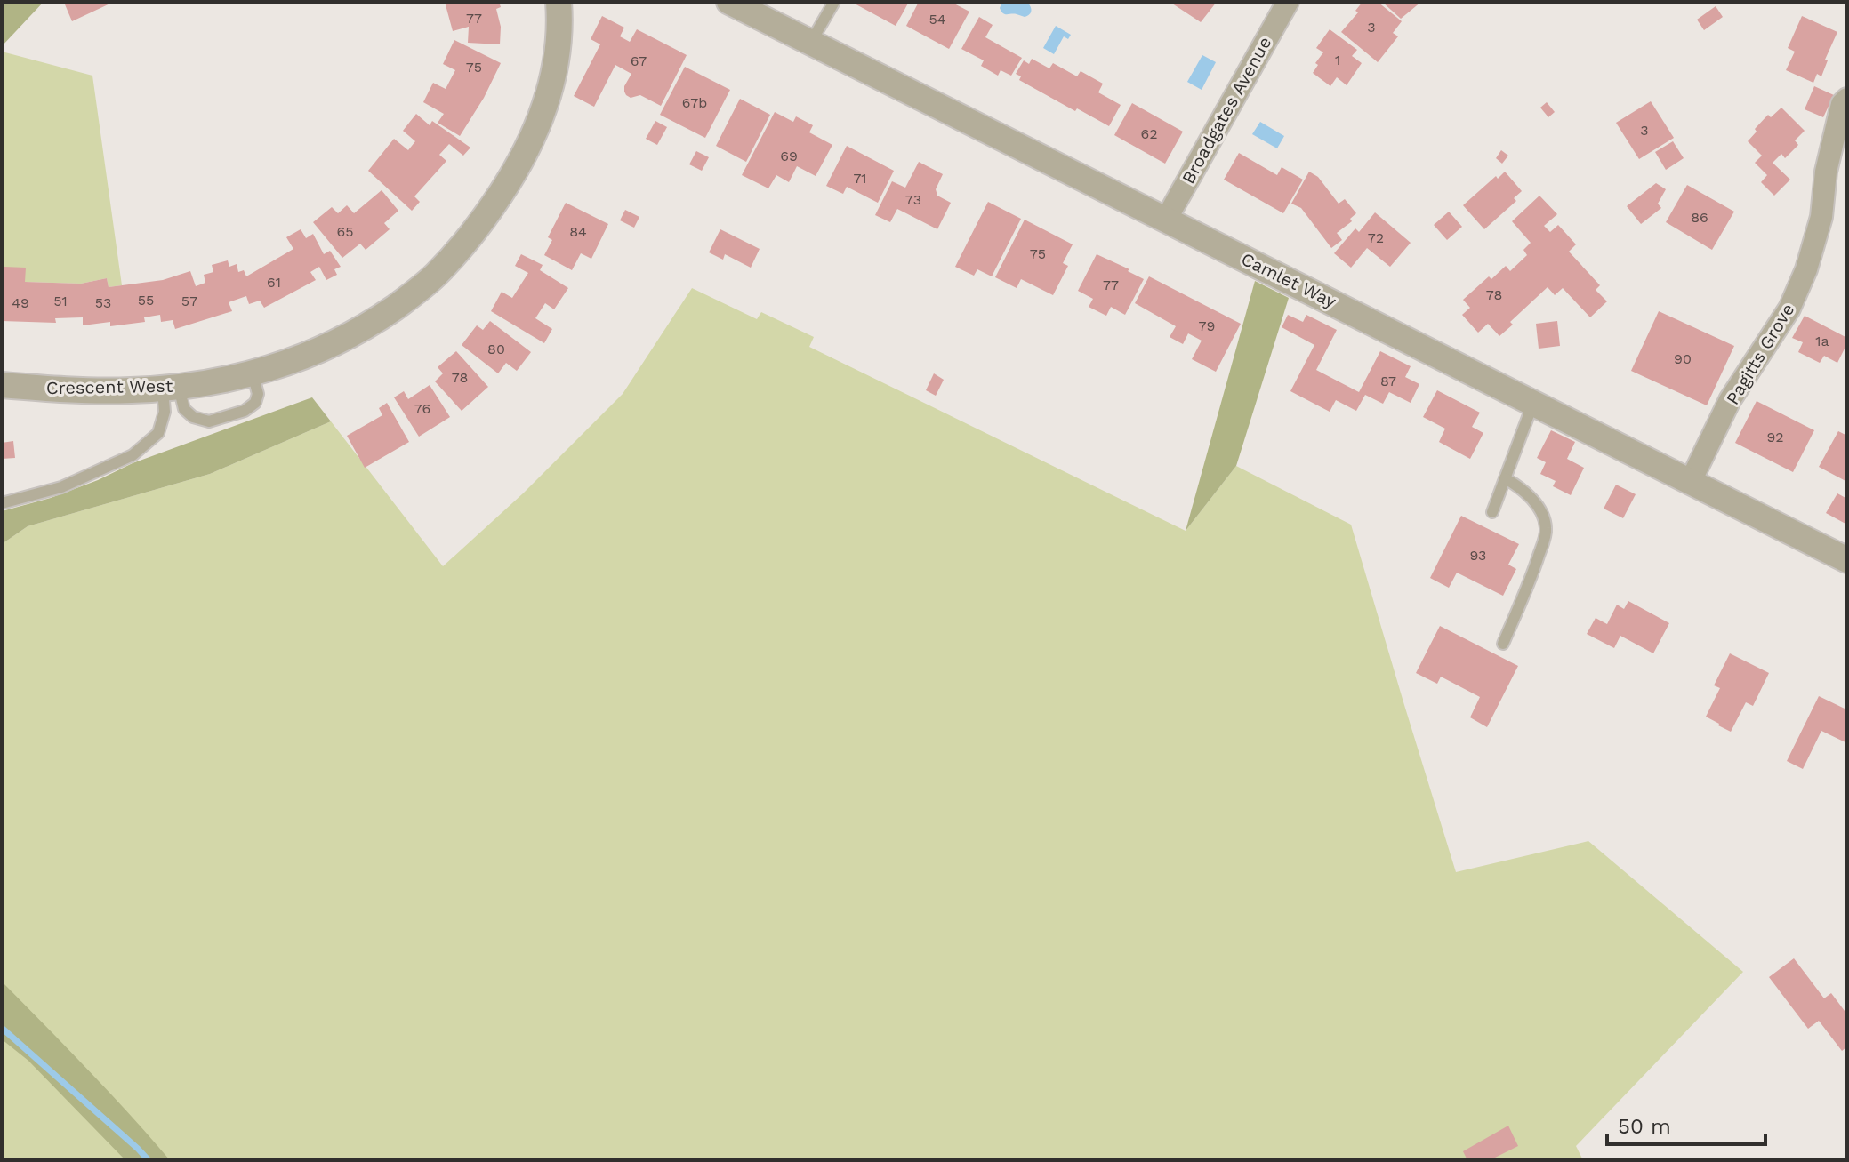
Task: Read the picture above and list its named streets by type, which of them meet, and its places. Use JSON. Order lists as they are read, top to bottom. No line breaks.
{"streets":{"street":["Broadgates Avenue","Camlet Way","Pagitts Grove","Crescent West"]},"crossings":[["Broadgates Avenue","Camlet Way"],["Camlet Way","Pagitts Grove"]],"house_numbers":["77","54","3","1","67","75","67b","3","62","69","71","73","86","65","84","72","75","61","77","78","55","51","57","49","53","79","1a","80","90","78","87","76","92","93"],"scale_bar":"50 m"}
